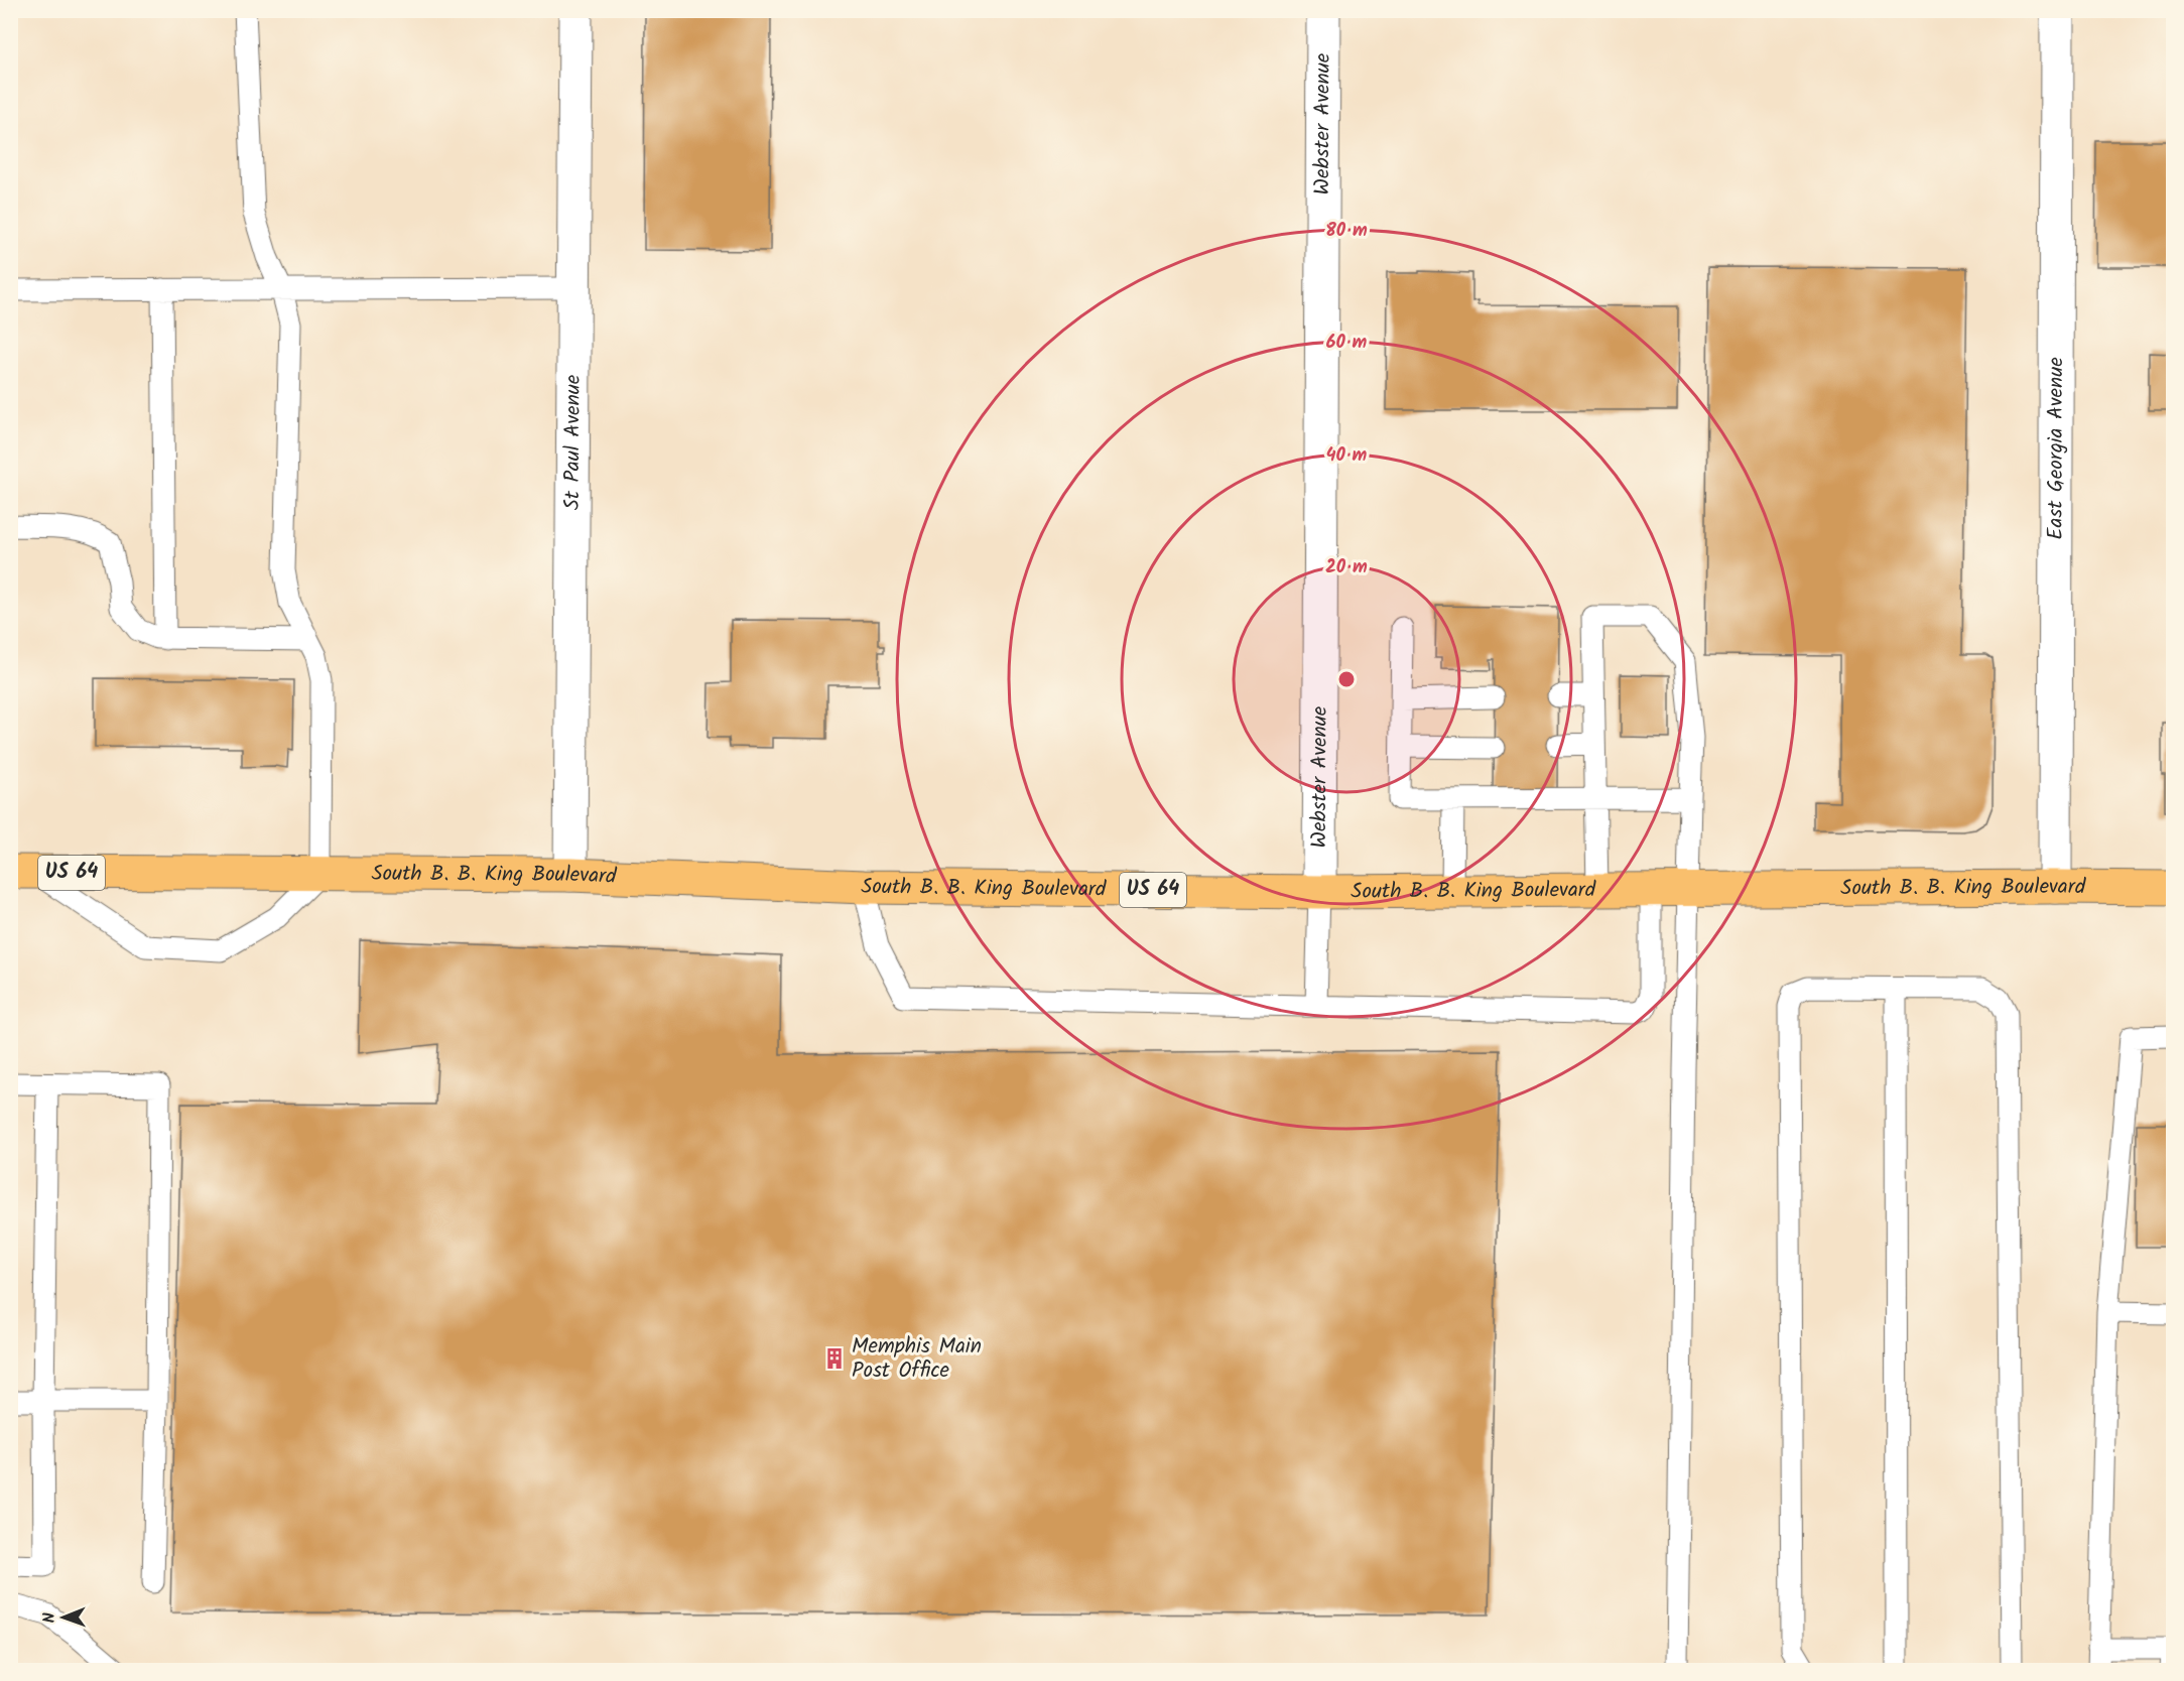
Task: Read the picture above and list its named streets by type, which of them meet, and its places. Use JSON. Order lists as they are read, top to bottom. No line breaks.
{"streets":{"main road":["US 64","South B. B. King Boulevard"],"street":["Webster Avenue","St Paul Avenue","East Georgia Avenue"]},"crossings":[["Webster Avenue","South B. B. King Boulevard"],["St Paul Avenue","South B. B. King Boulevard"],["East Georgia Avenue","South B. B. King Boulevard"]],"places":{"building":["Memphis Main Post Office"]},"north":"left","rings":["80 m","60 m","40 m","20 m"]}
